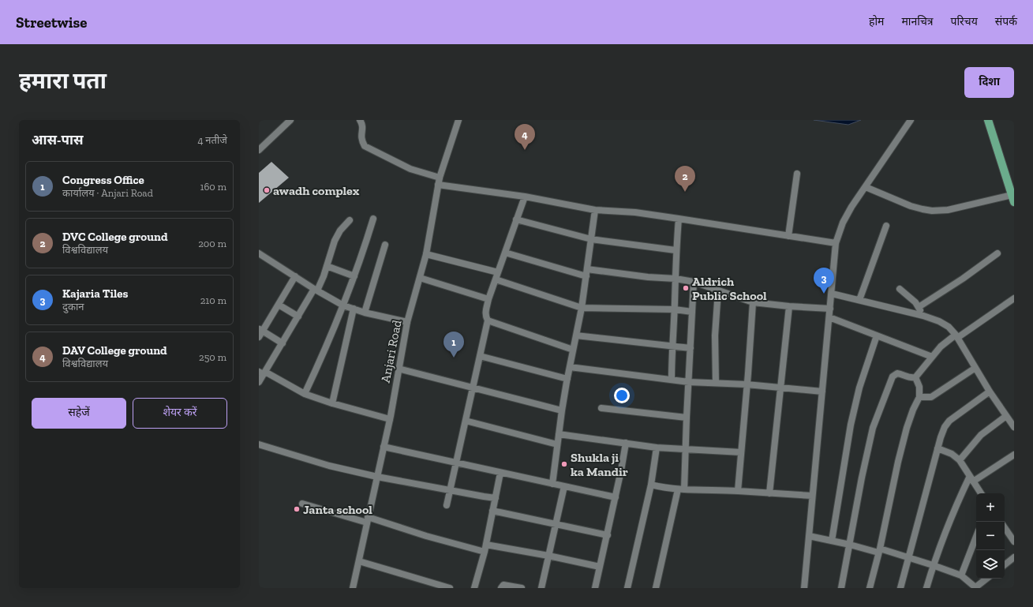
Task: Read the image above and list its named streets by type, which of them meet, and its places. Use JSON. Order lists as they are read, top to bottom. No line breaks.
{"streets":{"street":["Anjari Road"]},"places":["awadh complex","Aldrich Public School","Shukla ji ka Mandir","Janta school"],"page":{"header":"Streetwise","nav":["होम","मानचित्र","परिचय","संपर्क"],"buttons":["दिशा",["सहेजें","शेयर करें"]],"title":"हमारा पता","heading":["आस-पास","4 नतीजे"],"pins":["4","2","3","1"],"list":[{"mark":"1","name":"Congress Office","note":"कार्यालय · Anjari Road","value":"160 m"},{"mark":"2","name":"DVC College ground","note":"विश्वविद्यालय","value":"200 m"},{"mark":"3","name":"Kajaria Tiles","note":"दुकान","value":"210 m"},{"mark":"4","name":"DAV College ground","note":"विश्वविद्यालय","value":"250 m"}],"map_buttons":["+","−"]}}
